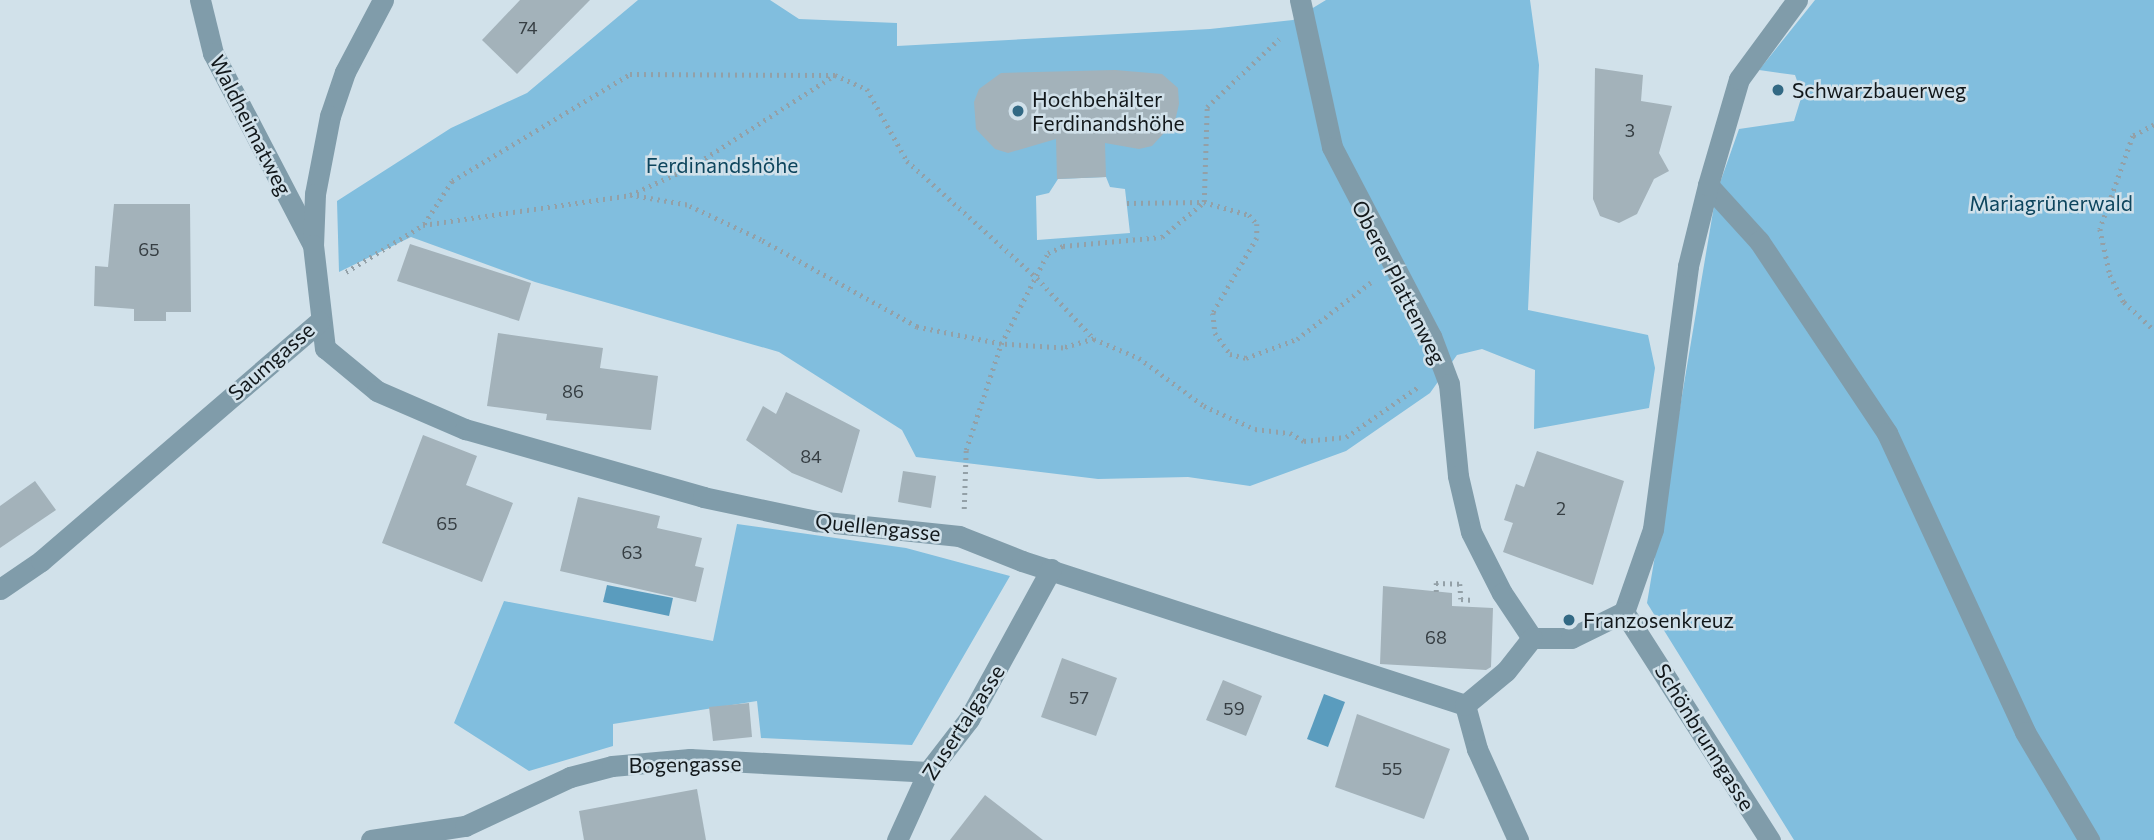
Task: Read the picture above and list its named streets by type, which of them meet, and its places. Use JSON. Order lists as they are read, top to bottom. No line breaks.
{"streets":{"street":["Waldheimatweg","Oberer Plattenweg","Saumgasse","Quellengasse","Zusertalgasse","Schönbrunngasse","Bogengasse"]},"crossings":[["Waldheimatweg","Saumgasse"],["Saumgasse","Quellengasse"],["Quellengasse","Zusertalgasse"],["Zusertalgasse","Bogengasse"]],"parks":["Ferdinandshöhe","Mariagrünerwald"],"places":["Schwarzbauerweg","Hochbehälter Ferdinandshöhe","Franzosenkreuz"],"house_numbers":["74","3","65","86","84","2","65","63","68","57","59","55"]}
